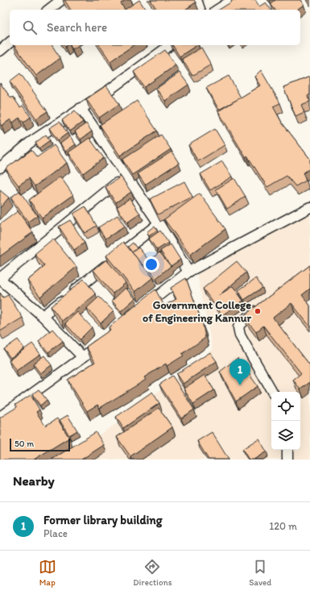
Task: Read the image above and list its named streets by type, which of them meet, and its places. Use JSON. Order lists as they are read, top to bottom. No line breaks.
{"places":["Government College of Engineering Kannur"],"scale_bar":"50 m","page":{"search":"Search here","pins":"1","scale":"50 m","heading":"Nearby","list":[{"mark":"1","name":"Former library building","note":"Place","value":"120 m"}],"nav":["Map","Directions","Saved"]}}
